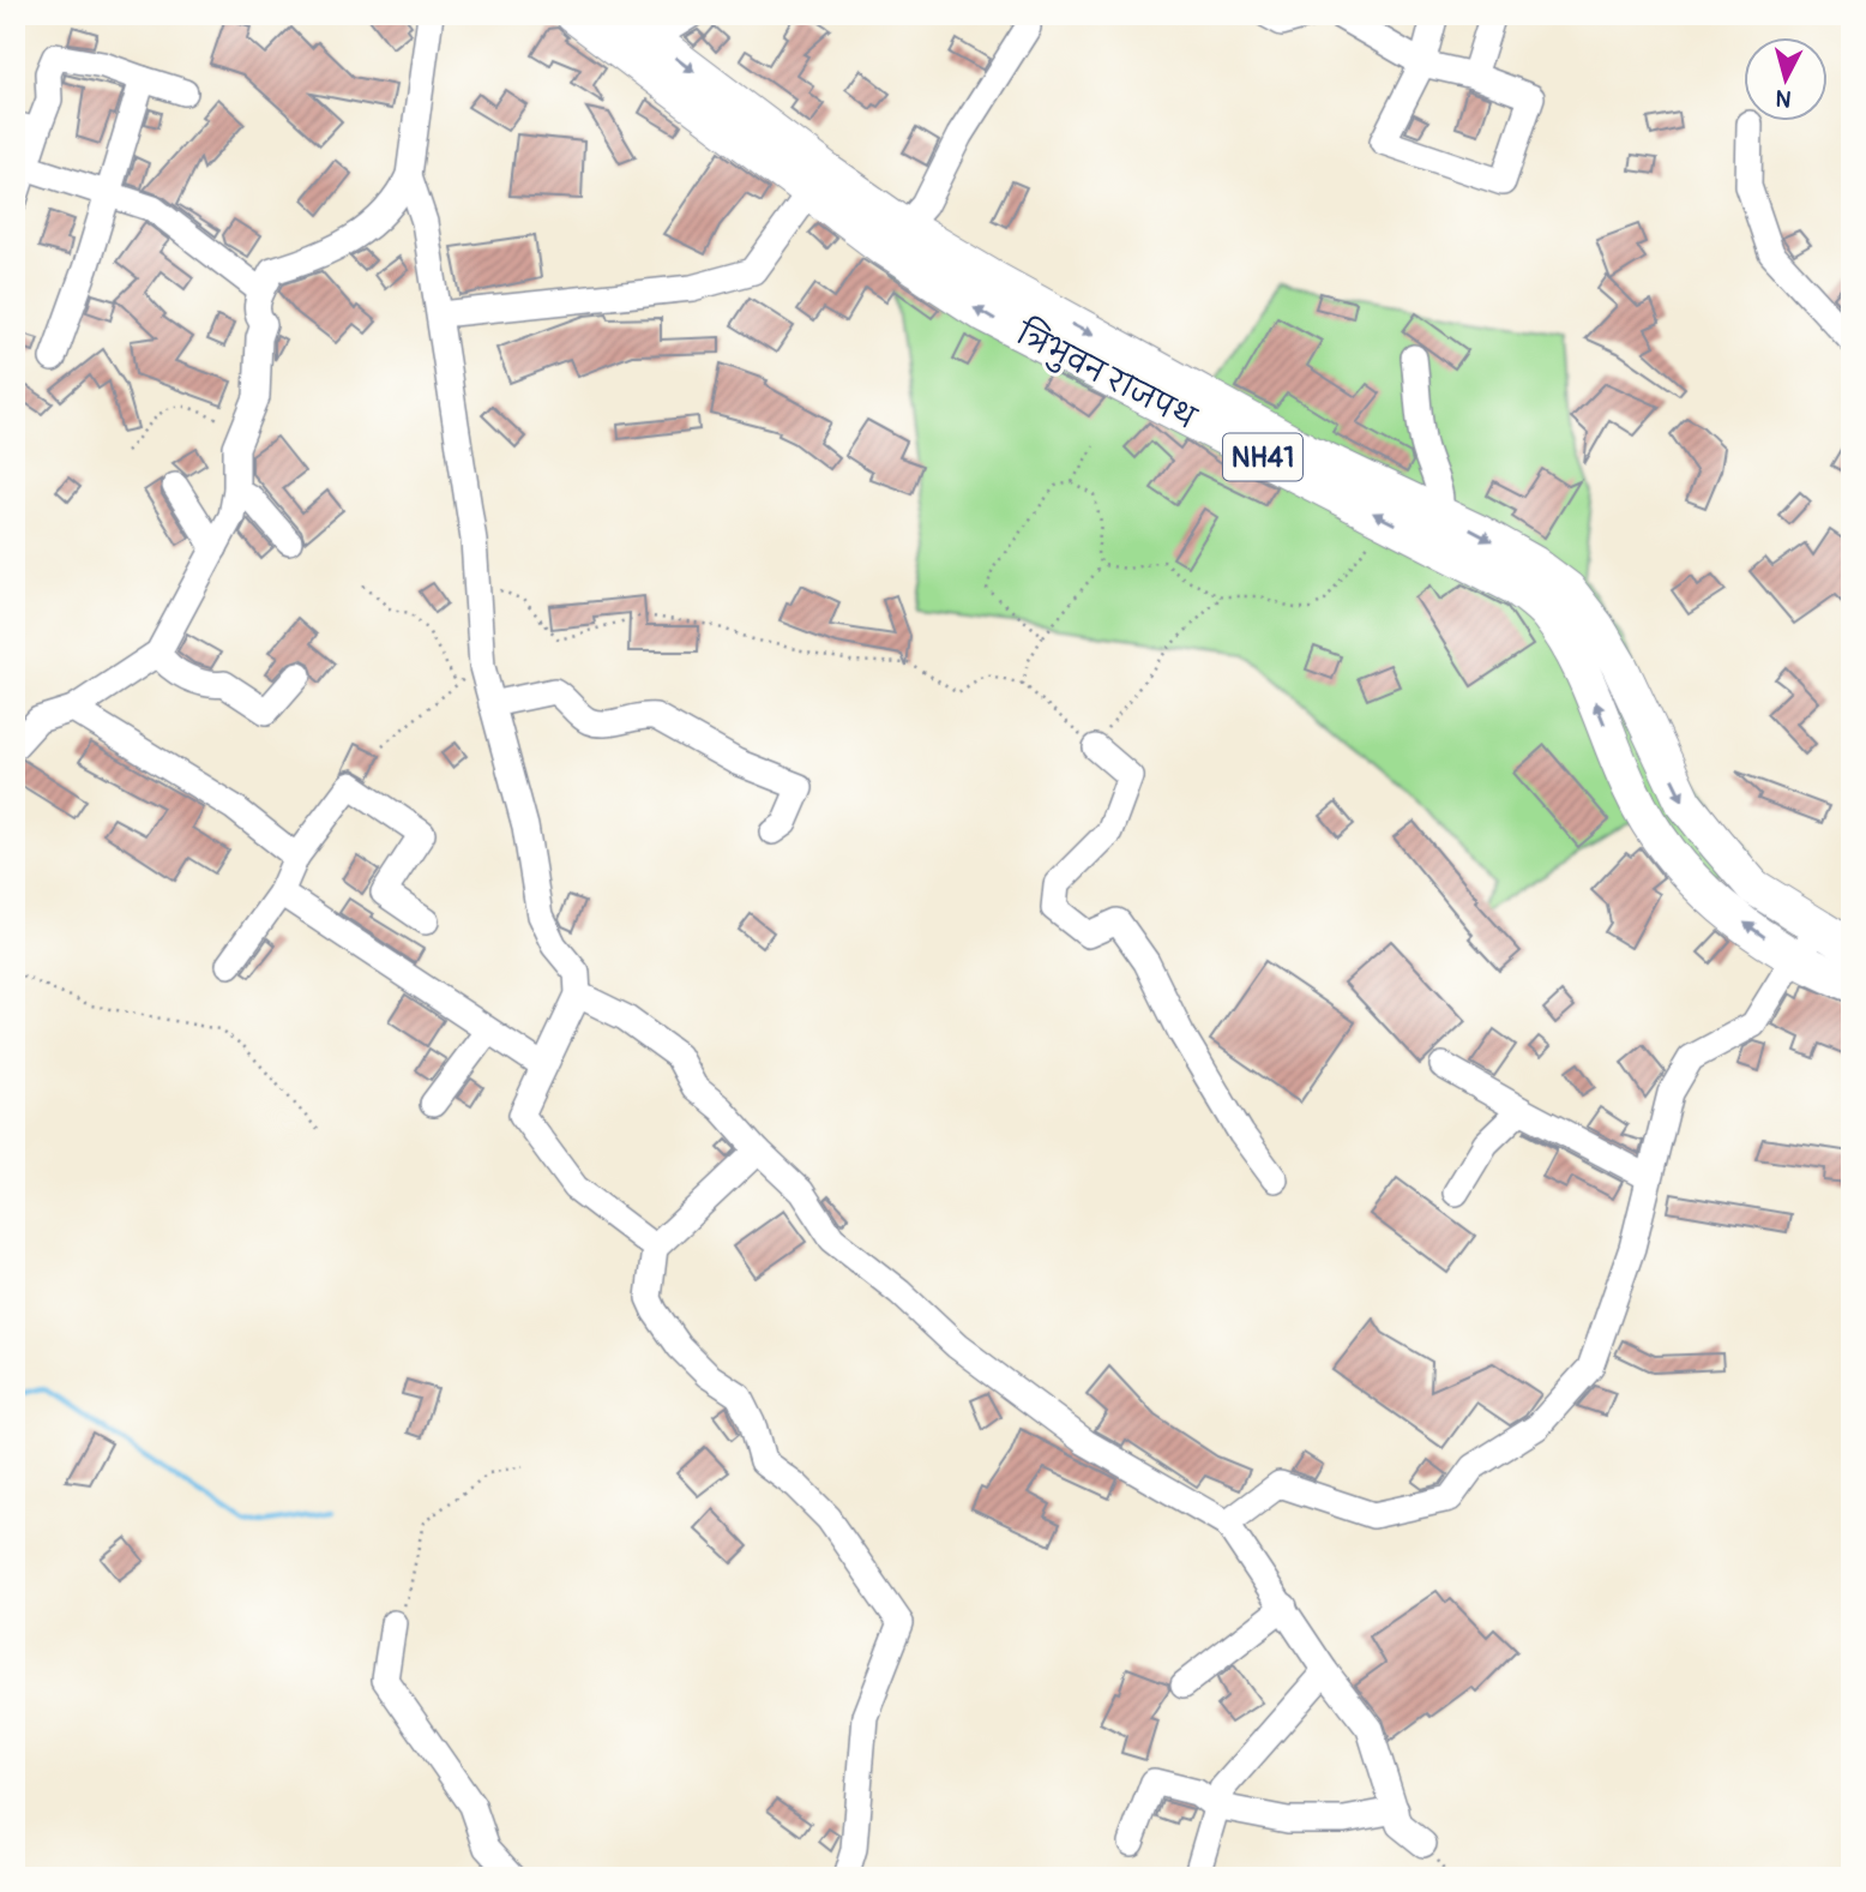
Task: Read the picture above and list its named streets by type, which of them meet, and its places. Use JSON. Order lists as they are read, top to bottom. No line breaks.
{"streets":{"highway":["त्रिभुवन राजपथ","NH41"]},"north":"bottom"}
